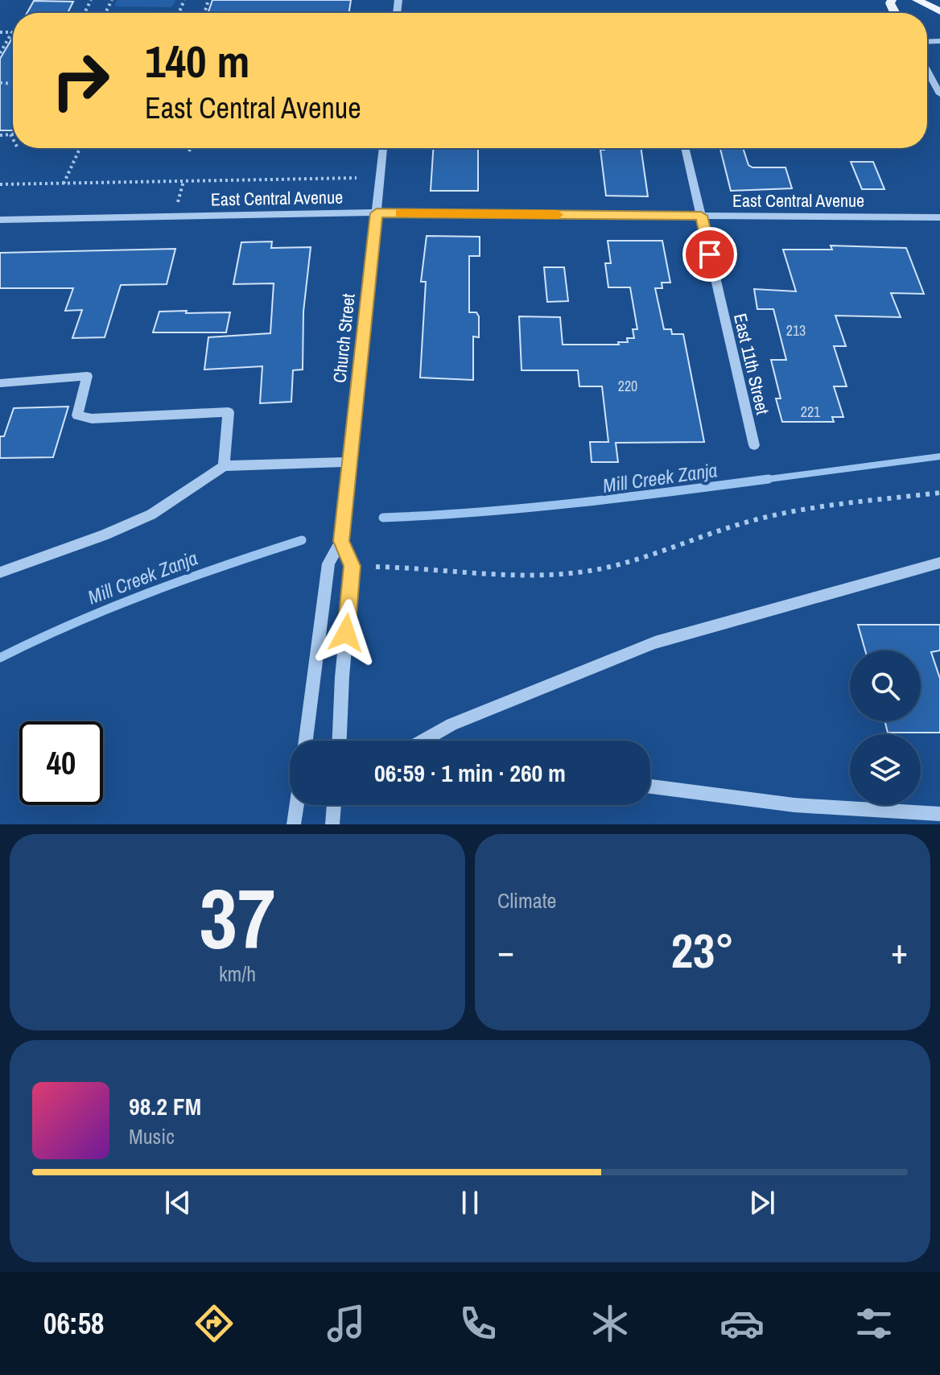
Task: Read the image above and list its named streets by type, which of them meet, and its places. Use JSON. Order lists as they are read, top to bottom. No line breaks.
{"streets":{"street":["East Central Avenue","Church Street","East 11th Street"]},"crossings":[["East Central Avenue","Church Street"],["East Central Avenue","East 11th Street"]],"water":["Mill Creek Zanja"],"house_numbers":["213","220","221"],"page":{"turn":["140 m","East Central Avenue"],"limit":"40","trip":"06:59 · 1 min · 260 m","tile":[["37","km/h"],"Climate"],"heat":["−","23°","+"],"song":["98.2 FM","Music"],"tabs":"06:58"}}
